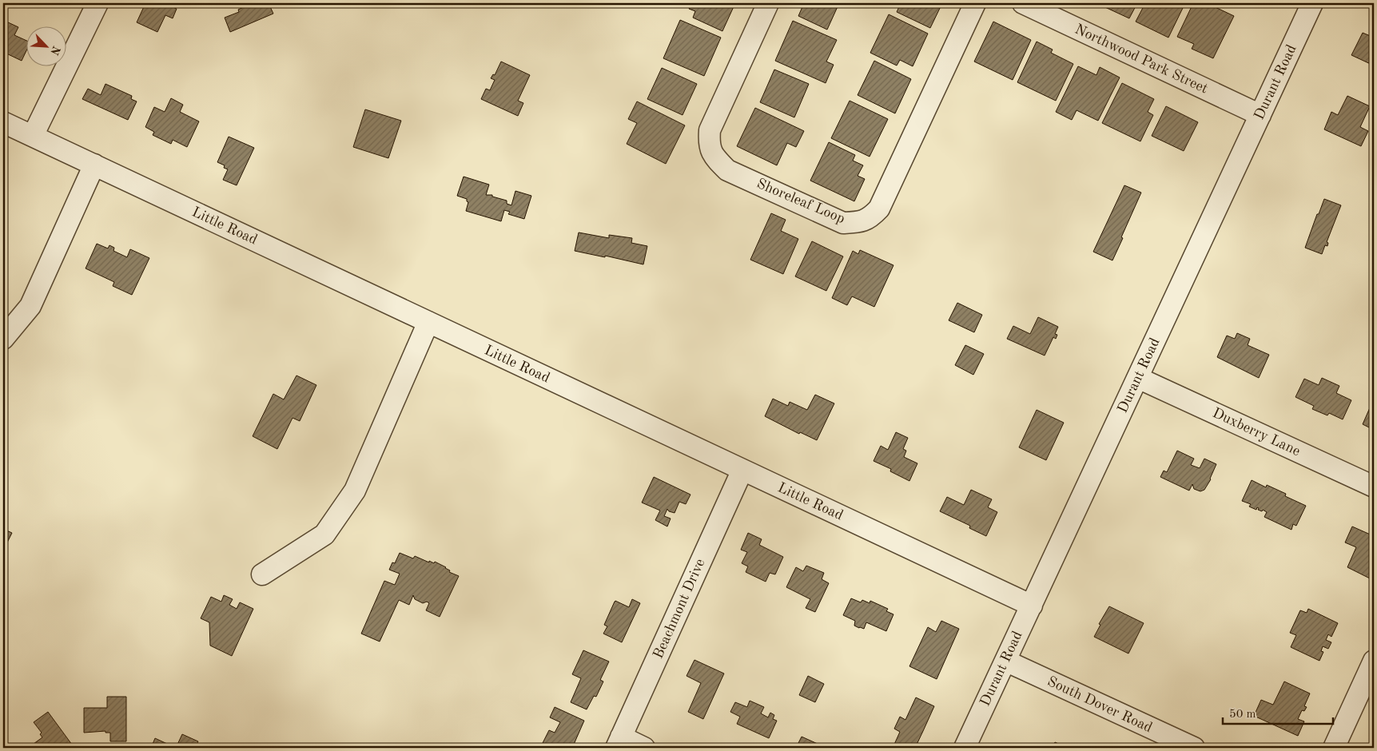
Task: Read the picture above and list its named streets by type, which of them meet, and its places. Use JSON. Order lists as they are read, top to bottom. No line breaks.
{"streets":{"street":["Northwood Park Street","Durant Road","Shoreleaf Loop","Little Road","Duxberry Lane","Beachmont Drive","South Dover Road"]},"crossings":[["Northwood Park Street","Durant Road"],["Durant Road","Little Road"],["Durant Road","Duxberry Lane"],["Durant Road","South Dover Road"],["Little Road","Beachmont Drive"]],"scale_bar":"50 m","north":"bottom right"}
